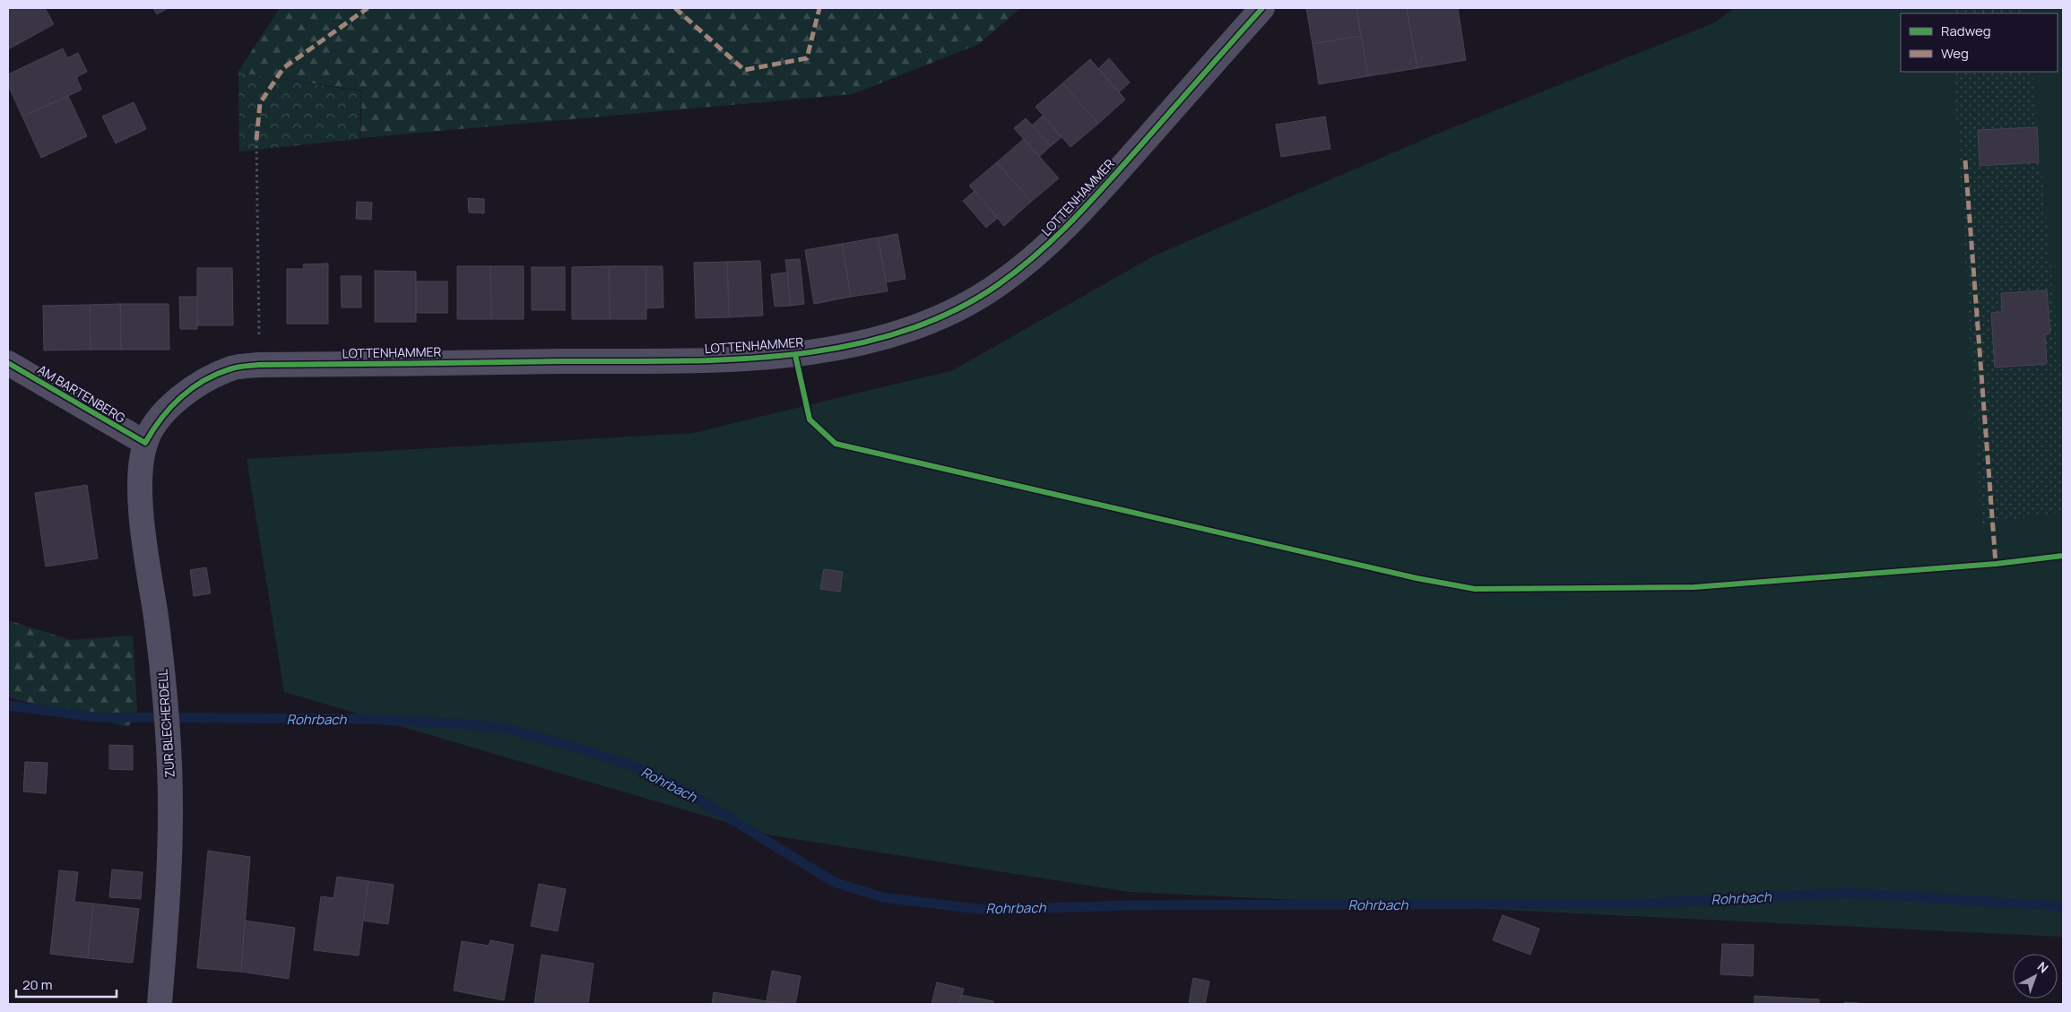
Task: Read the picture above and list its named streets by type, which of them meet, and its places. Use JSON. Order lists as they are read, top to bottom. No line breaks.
{"streets":{"street":["LOTTENHAMMER","AM BARTENBERG","ZUR BLECHERDELL"]},"crossings":[["LOTTENHAMMER","AM BARTENBERG"],["LOTTENHAMMER","ZUR BLECHERDELL"],["AM BARTENBERG","ZUR BLECHERDELL"]],"water":["Rohrbach"],"legend":["Radweg","Weg"],"scale_bar":"20 m","north":"top right"}
